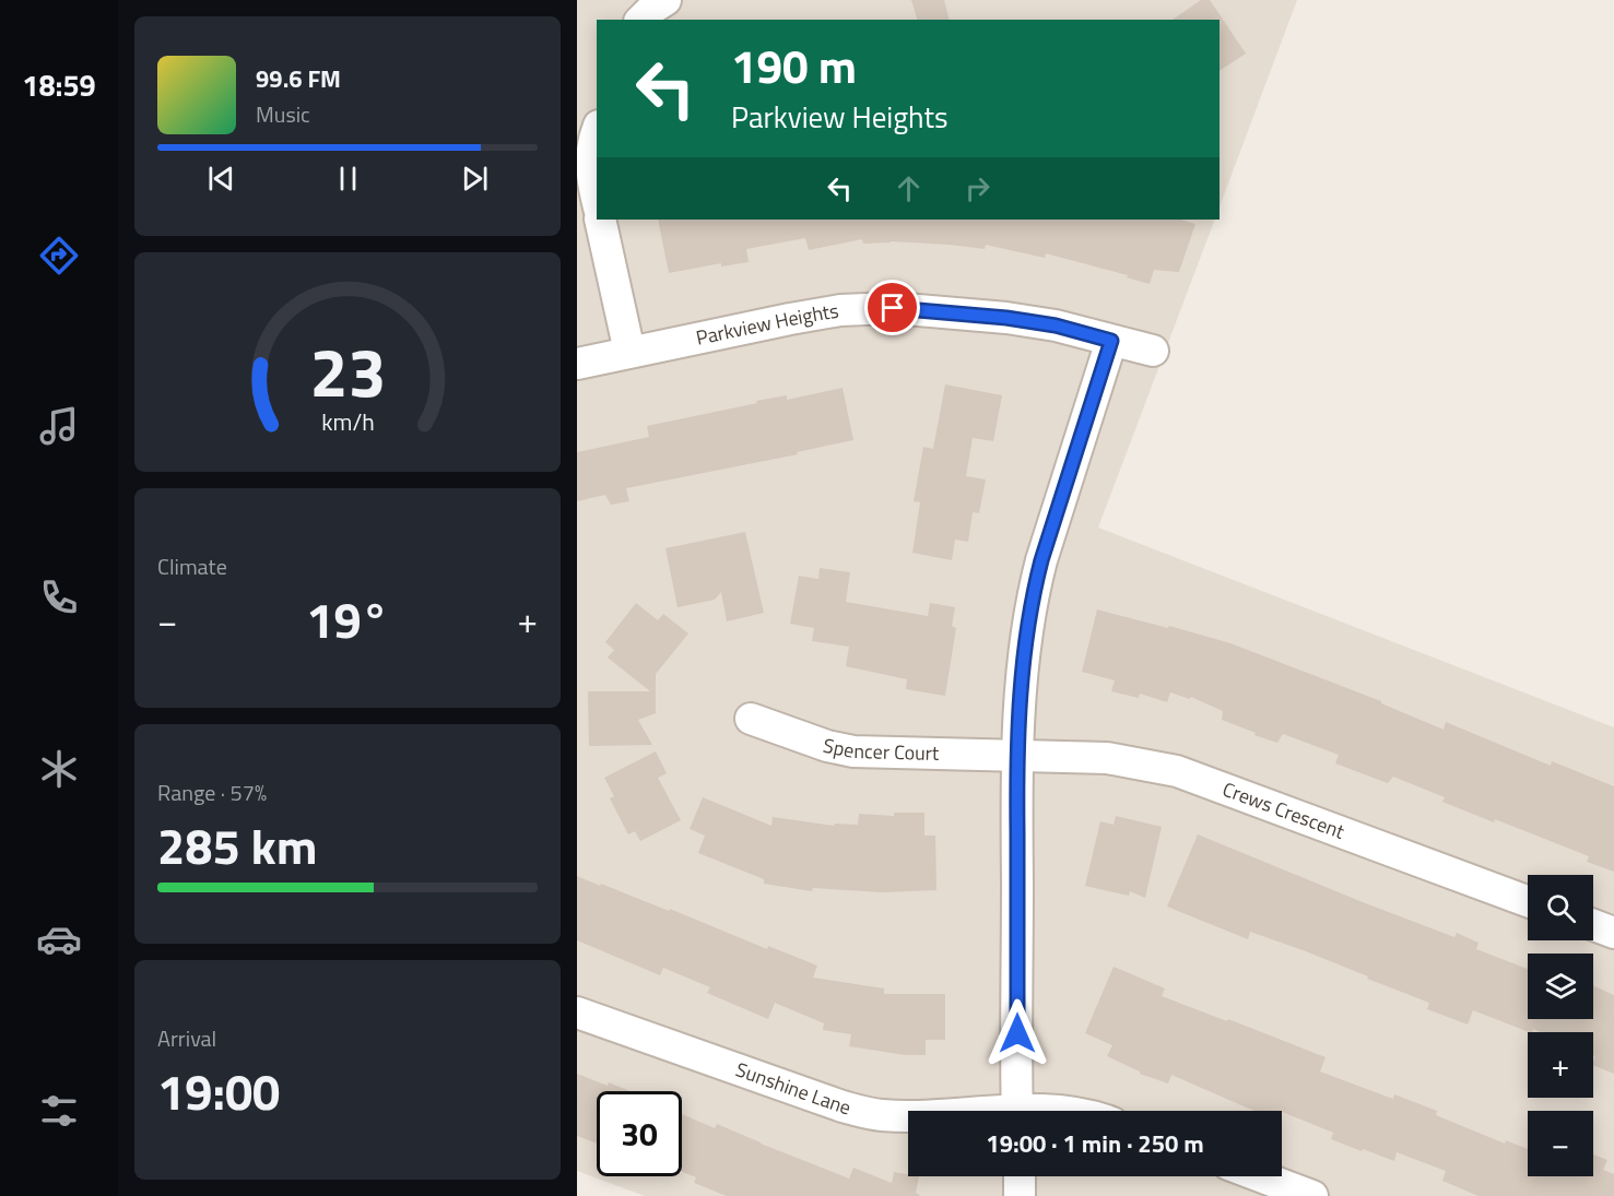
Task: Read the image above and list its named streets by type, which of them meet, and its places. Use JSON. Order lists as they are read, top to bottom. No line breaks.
{"streets":{"street":["Parkview Heights","Spencer Court","Crews Crescent","Sunshine Lane"]},"crossings":[["Spencer Court","Crews Crescent"]],"page":{"tabs":"18:59","turn":["190 m","Parkview Heights"],"song":["99.6 FM","Music"],"tile":["Climate",["Range · 57%","285 km"],["Arrival","19:00"]],"heat":["−","19°","+"],"map_buttons":["+","−"],"limit":"30","trip":"19:00 · 1 min · 250 m","gauge":["23","km/h"]}}
